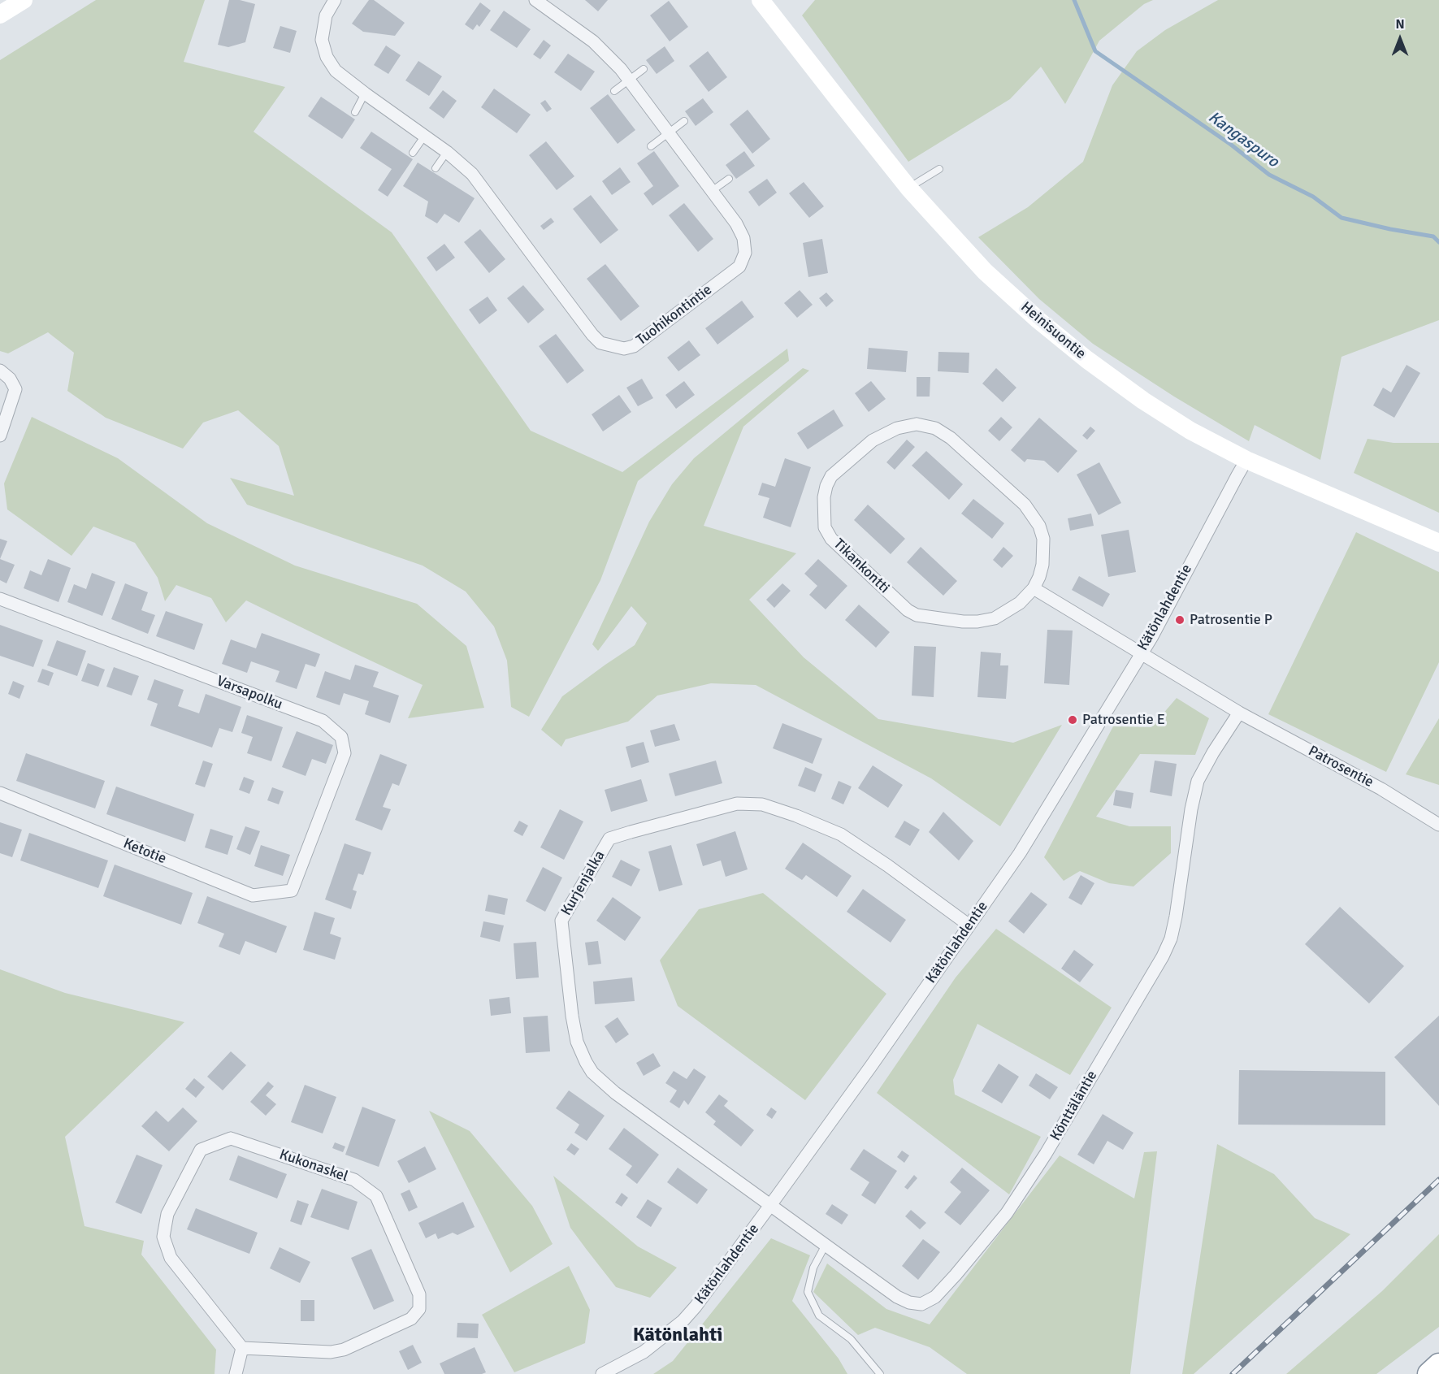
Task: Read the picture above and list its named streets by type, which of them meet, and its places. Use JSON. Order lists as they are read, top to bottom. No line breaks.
{"streets":{"street":["Tuohikontintie","Heinisuontie","Tikankontti","Kätönlahdentie","Varsapolku","Patrosentie","Ketotie","Kurjenjalka","Könttäläntie","Kukonaskel"]},"crossings":[["Heinisuontie","Kätönlahdentie"],["Kätönlahdentie","Patrosentie"],["Kätönlahdentie","Kurjenjalka"],["Kätönlahdentie","Könttäläntie"],["Varsapolku","Ketotie"],["Patrosentie","Könttäläntie"],["Kurjenjalka","Könttäläntie"]],"districts":["Kätönlahti"],"water":["Kangaspuro"],"places":["Patrosentie P","Patrosentie E"],"north":"top"}
